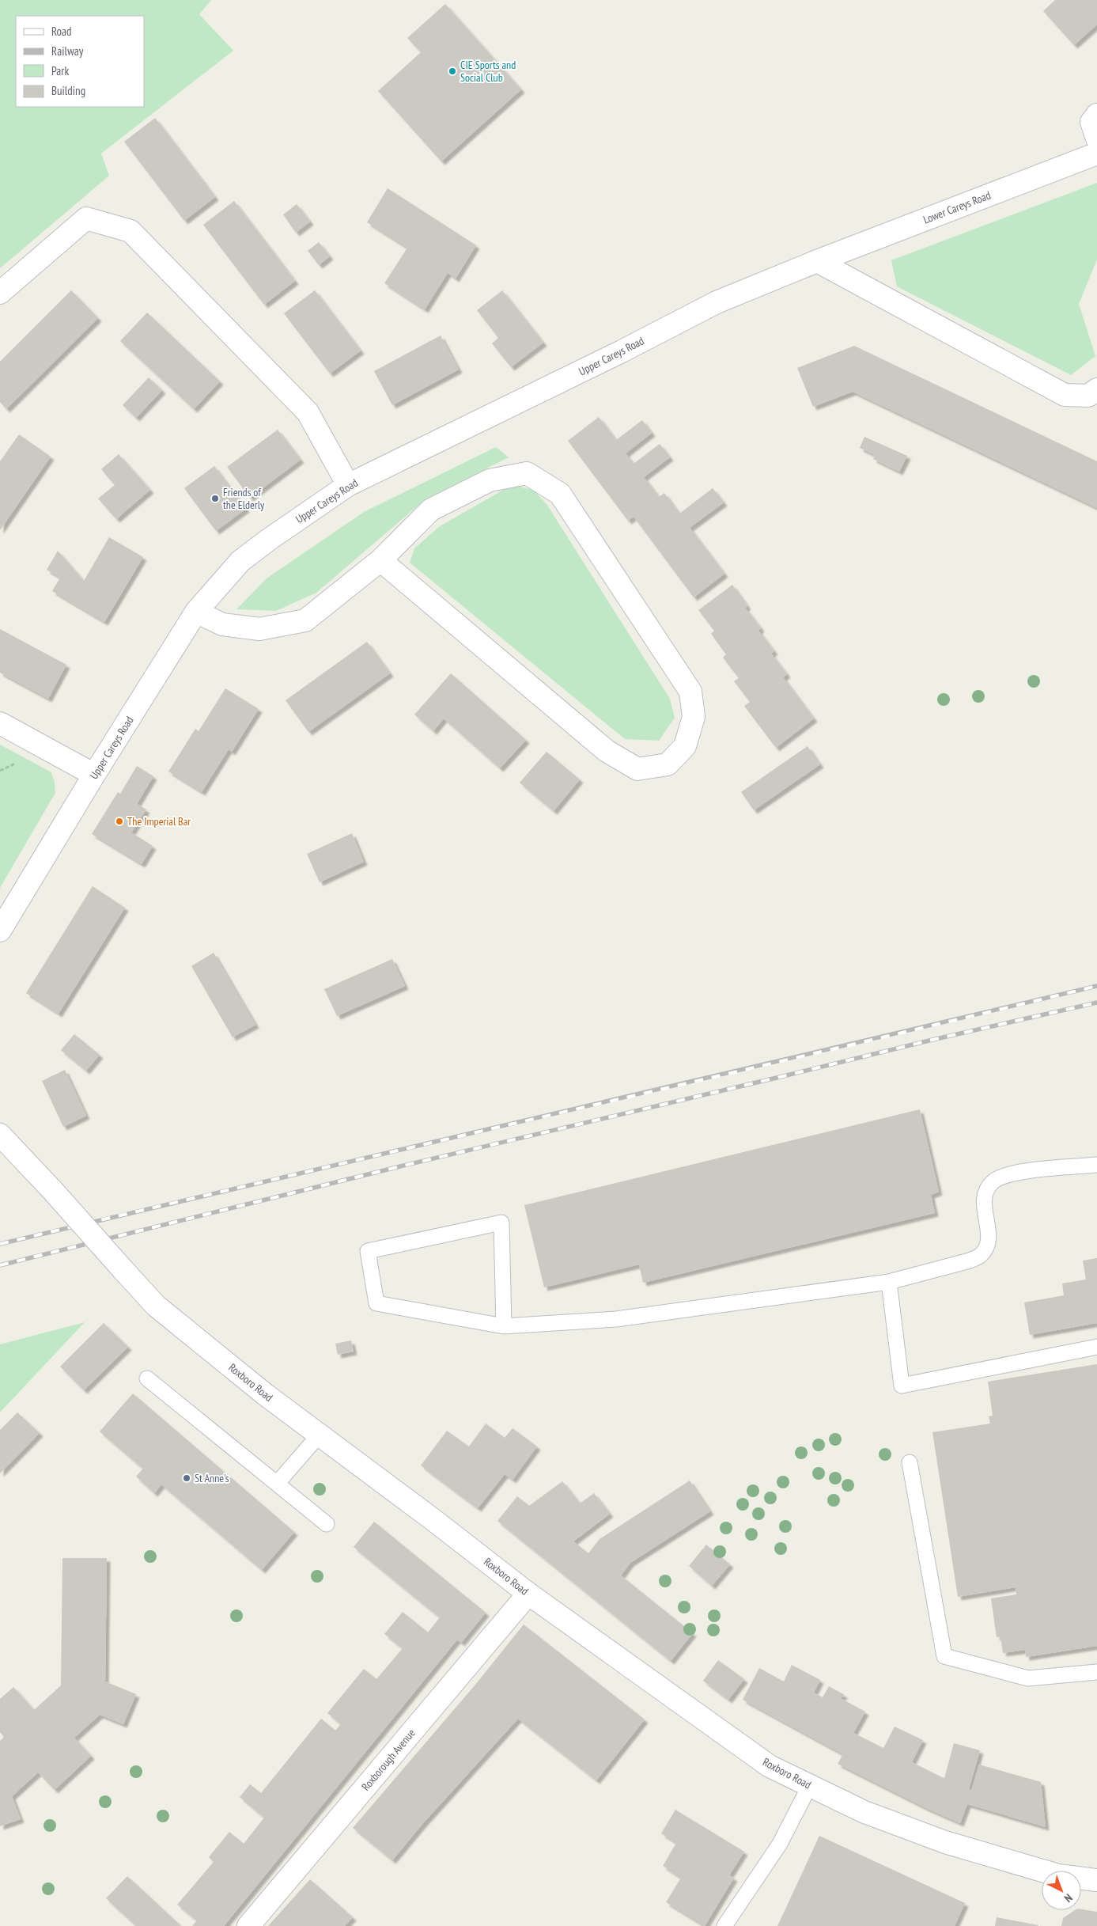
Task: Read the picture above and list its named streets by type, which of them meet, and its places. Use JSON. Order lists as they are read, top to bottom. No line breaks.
{"streets":{"street":["Lower Careys Road","Upper Careys Road","Roxboro Road","Roxborough Avenue"]},"crossings":[["Lower Careys Road","Upper Careys Road"],["Roxboro Road","Roxborough Avenue"]],"places":["CIE Sports and Social Club","Friends of the Elderly","The Imperial Bar","St Anne's"],"legend":["Road","Railway","Park","Building"],"north":"bottom right"}
